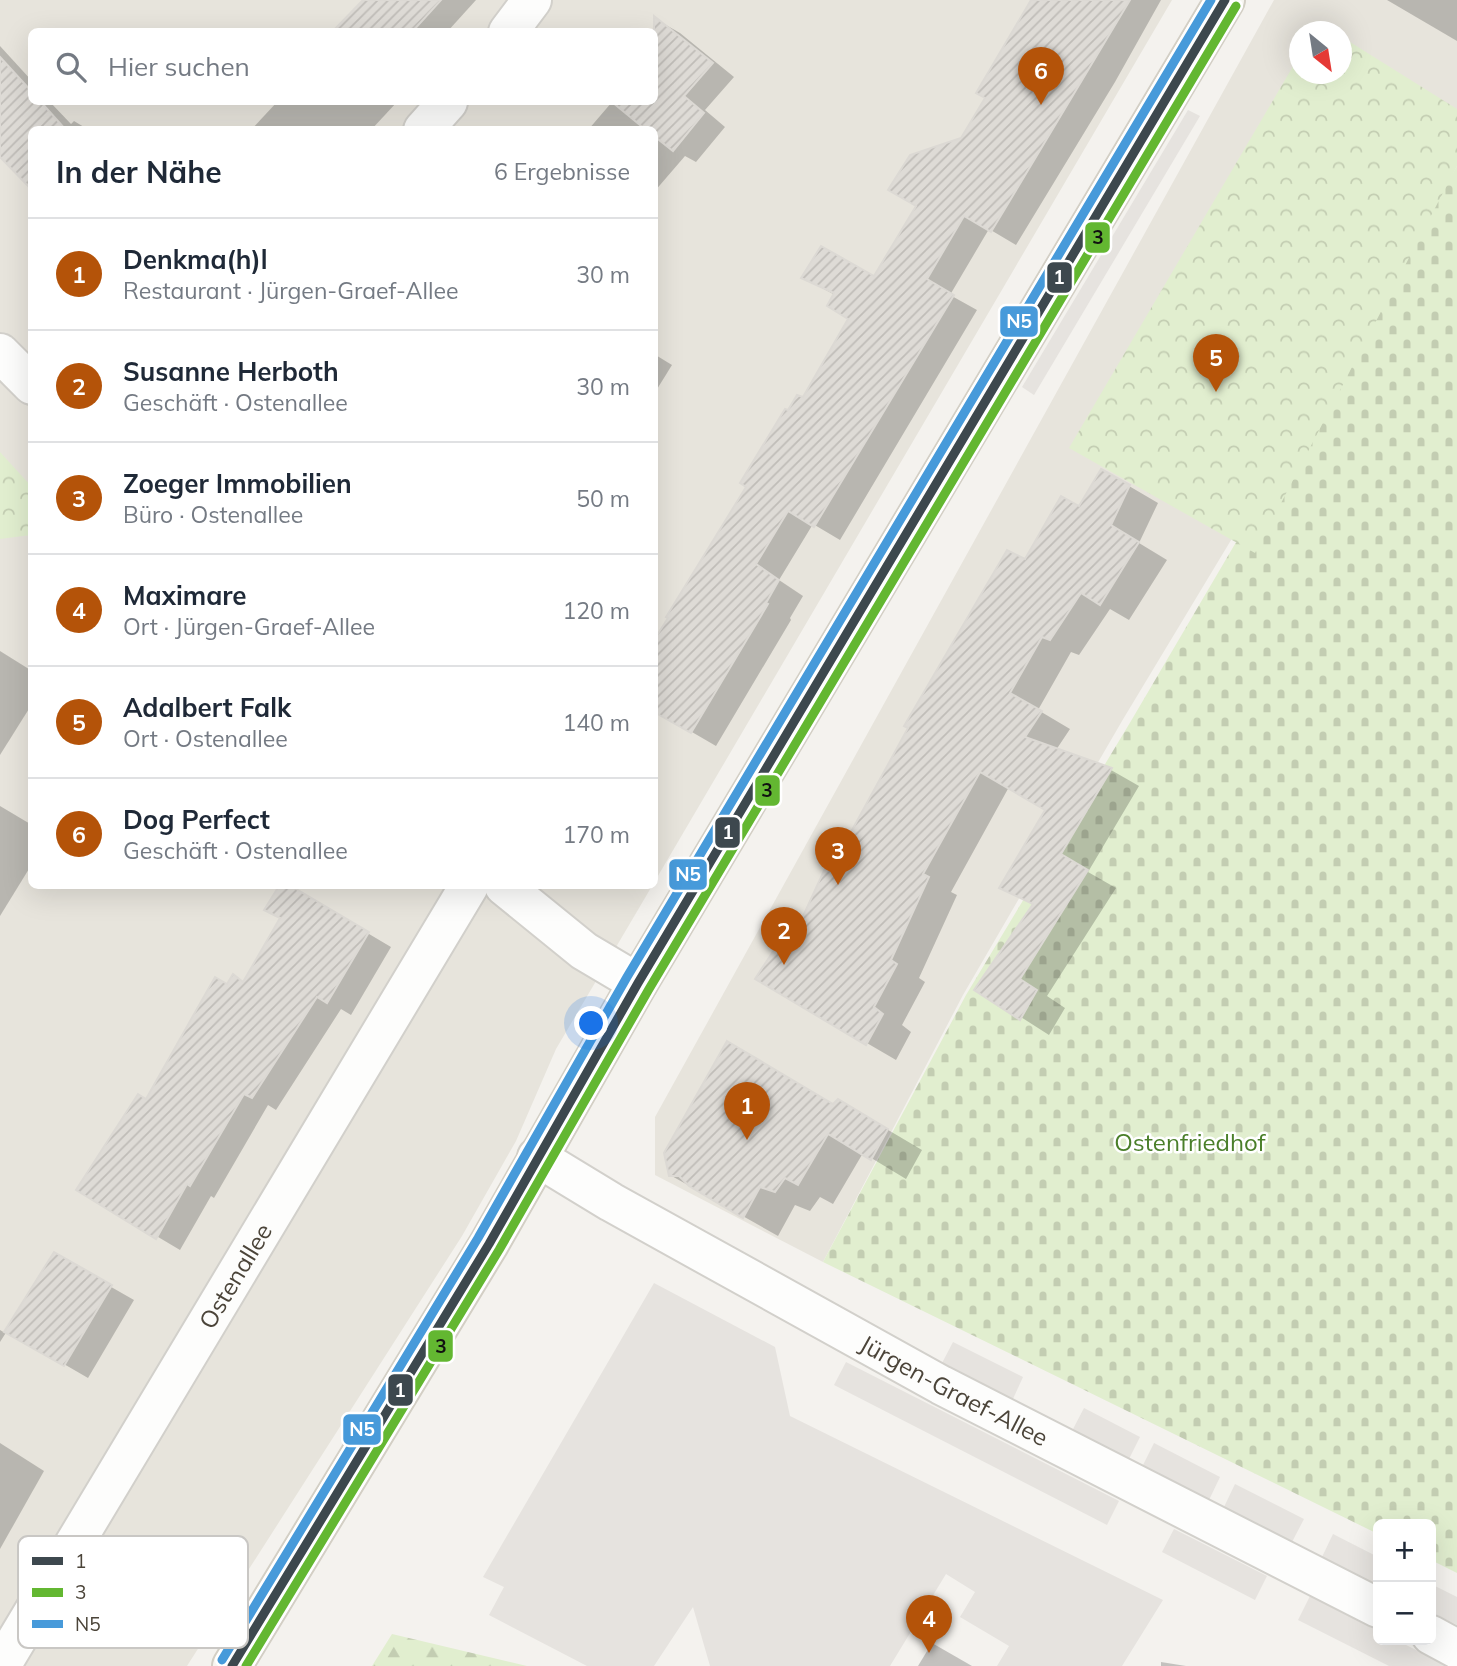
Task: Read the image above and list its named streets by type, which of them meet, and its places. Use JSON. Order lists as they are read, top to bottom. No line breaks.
{"streets":{"street":["Ostenallee","Jürgen-Graef-Allee"]},"parks":["Ostenfriedhof"],"lines":["transit line 1","transit line N5","transit line 3"],"legend":["1","3","N5"],"north":"bottom right","page":{"search":"Hier suchen","pins":["6","5","3","2","1","4"],"heading":["In der Nähe","6 Ergebnisse"],"list":[{"mark":"1","name":"Denkma(h)l","note":"Restaurant · Jürgen-Graef-Allee","value":"30 m"},{"mark":"2","name":"Susanne Herboth","note":"Geschäft · Ostenallee","value":"30 m"},{"mark":"3","name":"Zoeger Immobilien","note":"Büro · Ostenallee","value":"50 m"},{"mark":"4","name":"Maximare","note":"Ort · Jürgen-Graef-Allee","value":"120 m"},{"mark":"5","name":"Adalbert Falk","note":"Ort · Ostenallee","value":"140 m"},{"mark":"6","name":"Dog Perfect","note":"Geschäft · Ostenallee","value":"170 m"}],"map_buttons":["+","−"]}}
